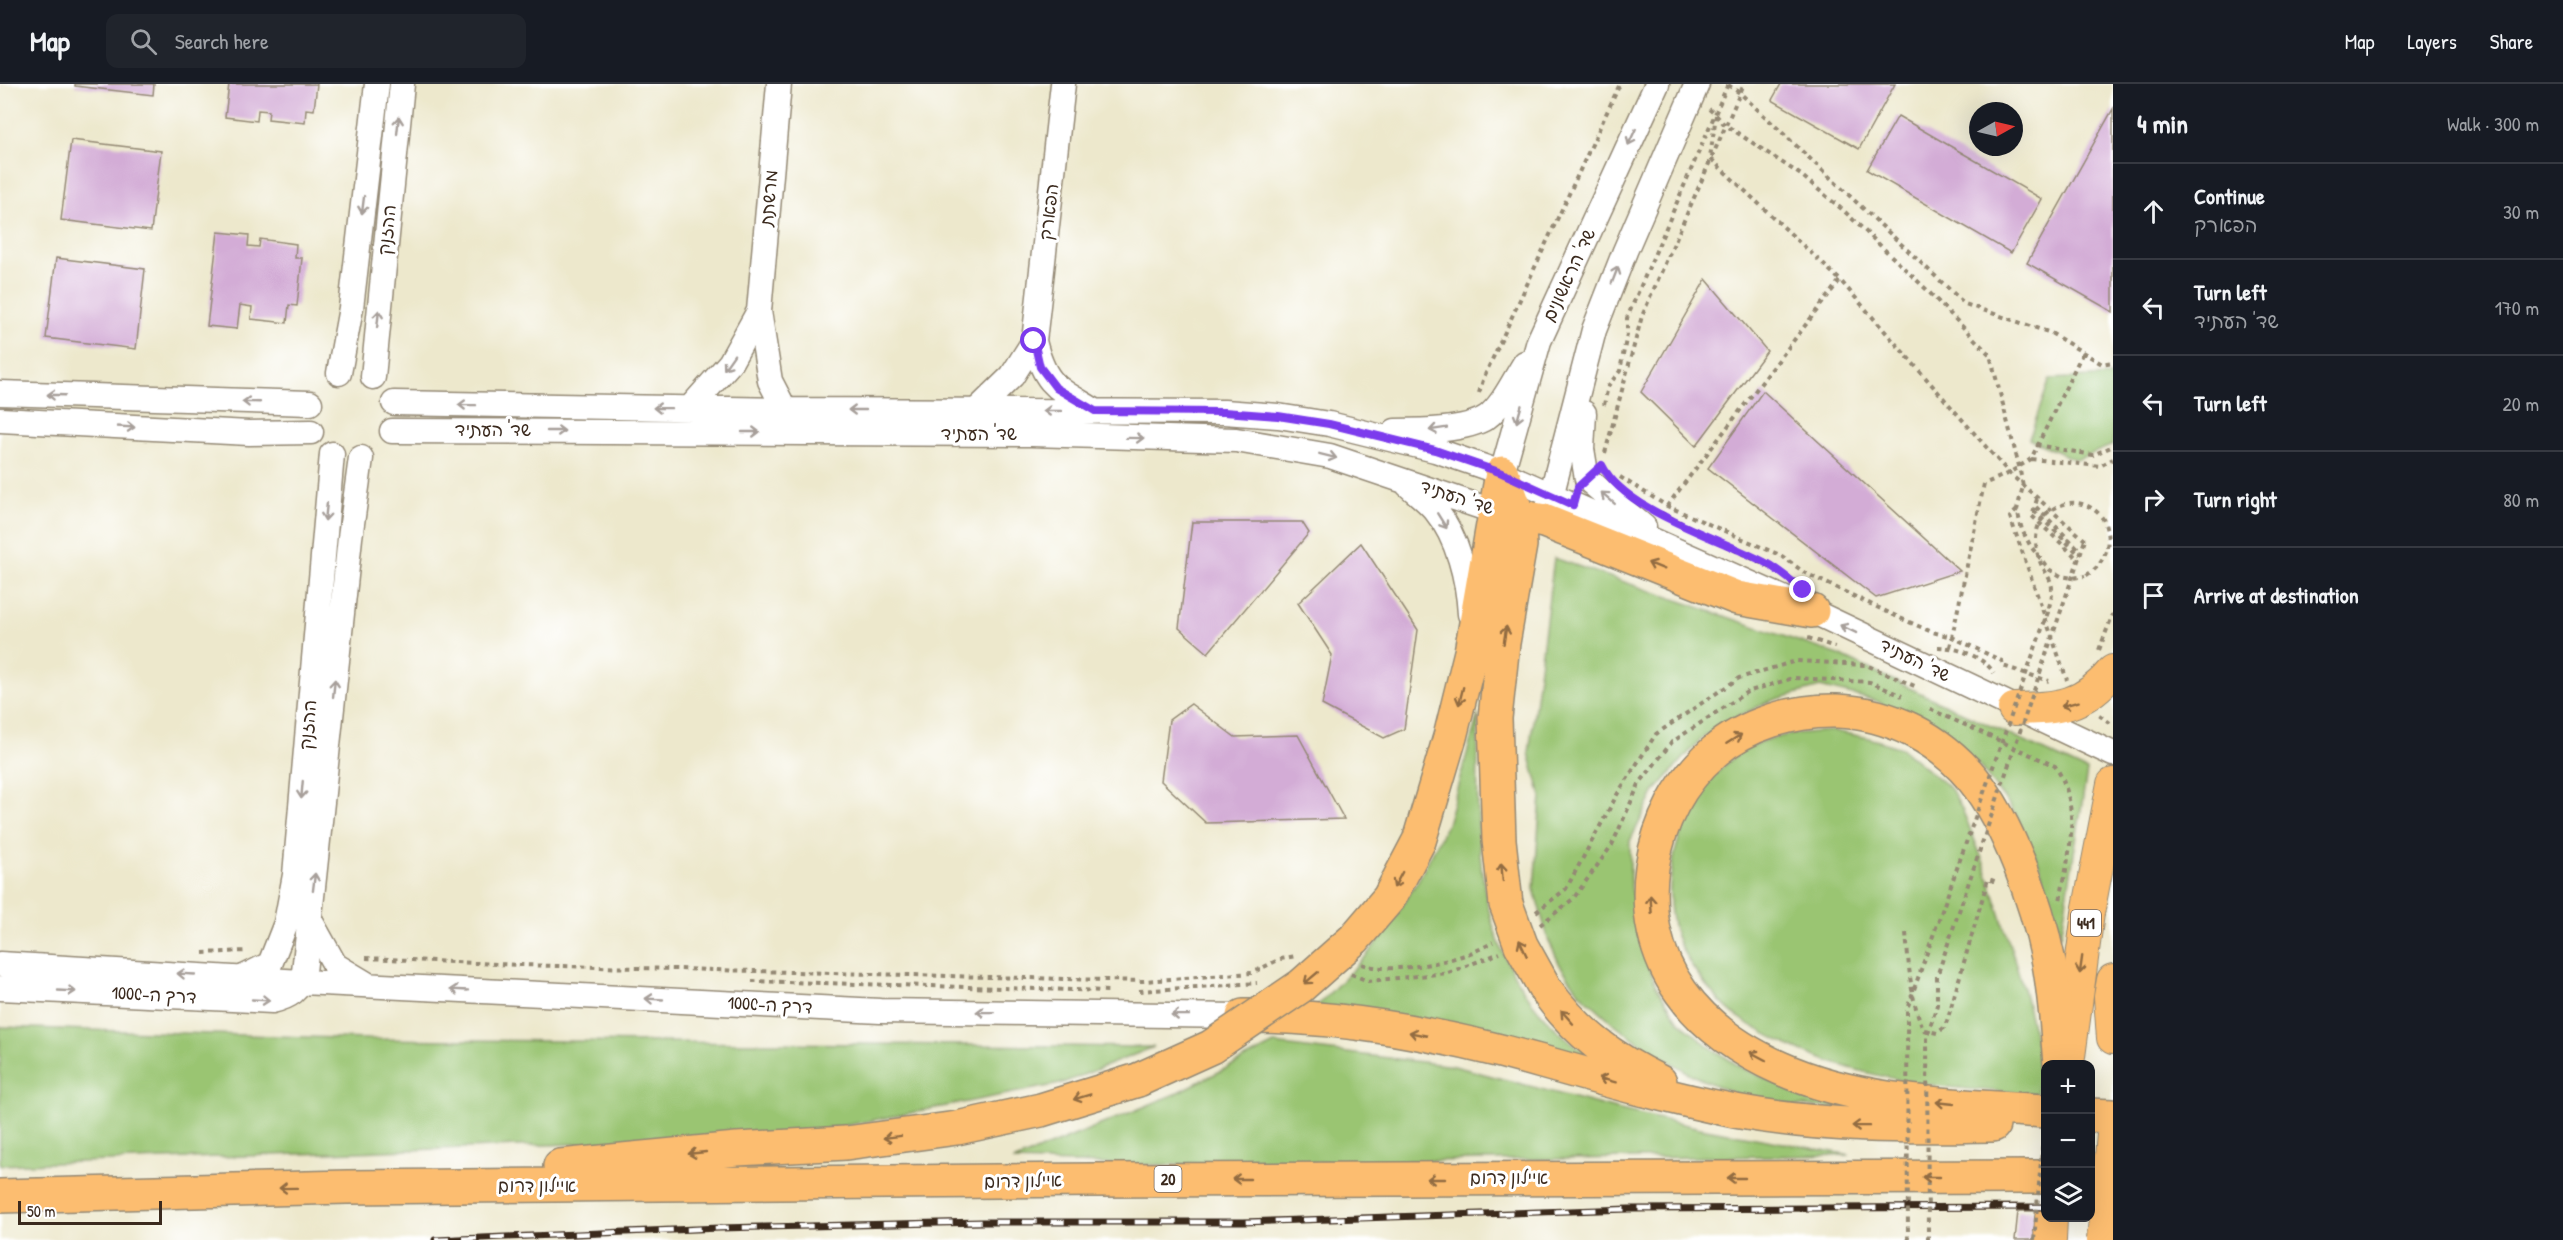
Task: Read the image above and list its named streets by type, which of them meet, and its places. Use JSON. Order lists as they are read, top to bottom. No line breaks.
{"streets":{"highway":["איילון דרום","20"],"main road":["441"],"street":["מרשתת","הפארק","ההזנק","שד' הראשונים","שד' העתיד","דרך ה-1000"]},"crossings":[["מרשתת","שד' העתיד"],["הפארק","שד' העתיד"],["ההזנק","שד' העתיד"],["ההזנק","דרך ה-1000"],["שד' הראשונים","שד' העתיד"]],"scale_bar":"50 m","north":"right","page":{"header":"Map","search":"Search here","nav":["Map","Layers","Share"],"heading":["4 min","Walk · 300 m"],"list":[["Continue","הפארק","30 m"],["Turn left","שד' העתיד","170 m"],["Turn left","20 m"],["Turn right","80 m"],"Arrive at destination"],"map_buttons":["+","−"],"scale":"50 m"}}
